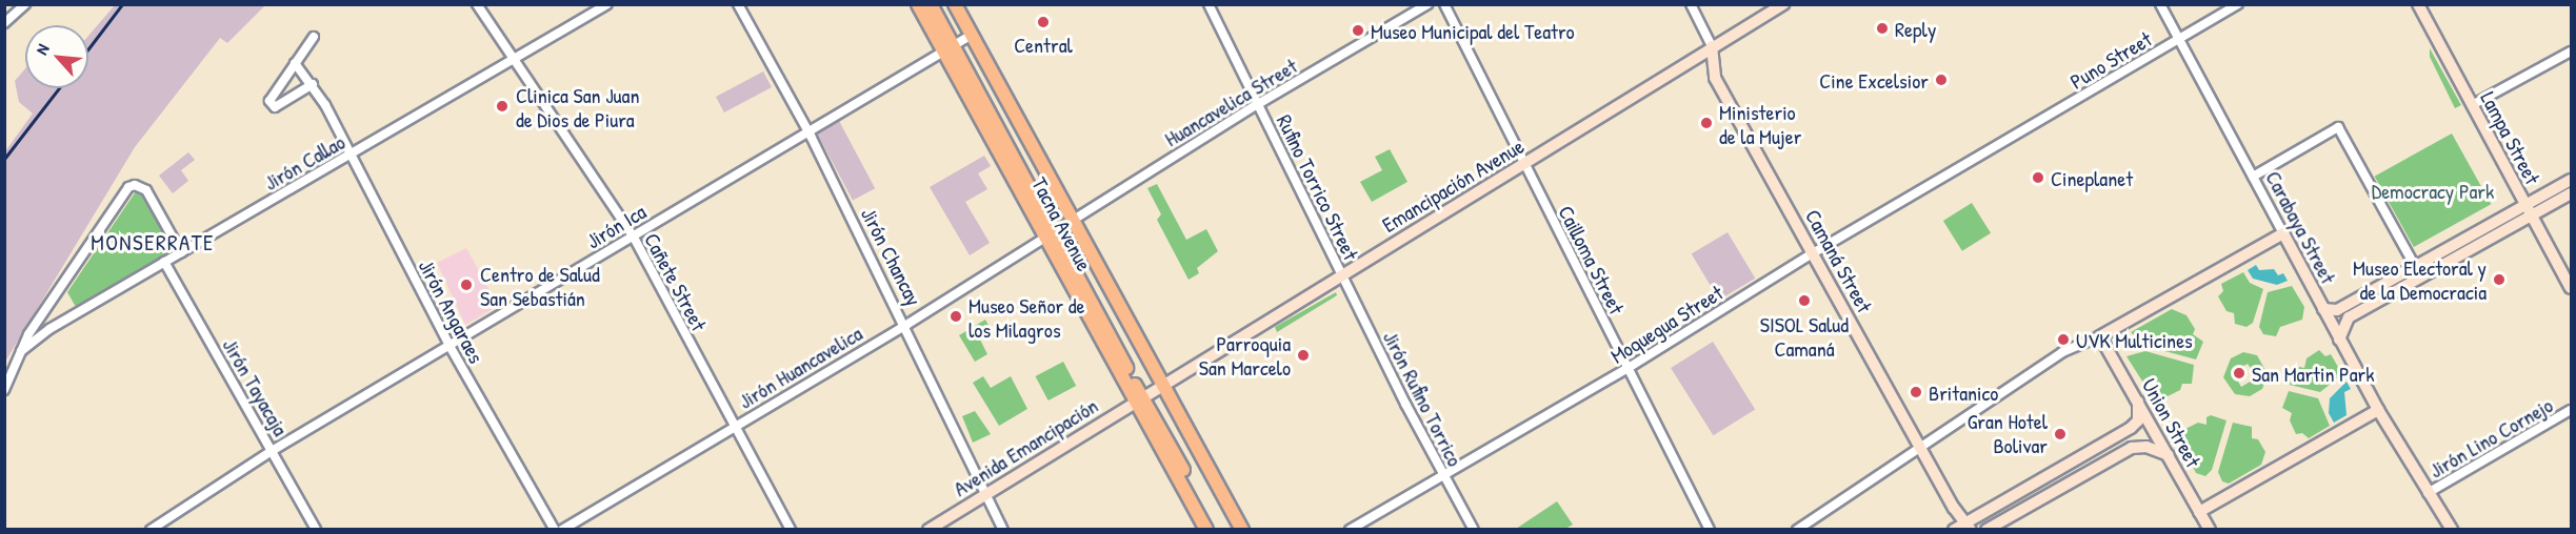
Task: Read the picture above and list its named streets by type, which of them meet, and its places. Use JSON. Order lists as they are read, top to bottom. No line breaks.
{"streets":{"main road":["Lampa Street","Emancipación Avenue","Tacna Avenue","Carabaya Street","Camaná Street","Union Street","Avenida Emancipación"],"street":["Puno Street","Huancavelica Street","Jirón Callao","Rufino Torrico Street","Jirón Ica","Jirón Chancay","Cailloma Street","Cañete Street","Jirón Angaraes","Moquegua Street","Jirón Huancavelica","Jirón Tayacaja","Jirón Rufino Torrico","Jirón Lino Cornejo"]},"crossings":[["Puno Street","Carabaya Street"],["Puno Street","Moquegua Street"],["Huancavelica Street","Rufino Torrico Street"],["Huancavelica Street","Tacna Avenue"],["Huancavelica Street","Jirón Huancavelica"],["Jirón Callao","Cañete Street"],["Jirón Callao","Jirón Angaraes"],["Jirón Callao","Jirón Tayacaja"],["Emancipación Avenue","Rufino Torrico Street"],["Emancipación Avenue","Tacna Avenue"],["Emancipación Avenue","Cailloma Street"],["Emancipación Avenue","Camaná Street"],["Emancipación Avenue","Avenida Emancipación"],["Rufino Torrico Street","Moquegua Street"],["Rufino Torrico Street","Jirón Rufino Torrico"],["Tacna Avenue","Jirón Ica"],["Tacna Avenue","Jirón Huancavelica"],["Tacna Avenue","Avenida Emancipación"],["Jirón Ica","Jirón Chancay"],["Jirón Ica","Cañete Street"],["Jirón Ica","Jirón Angaraes"],["Jirón Ica","Jirón Tayacaja"],["Carabaya Street","Jirón Lino Cornejo"],["Jirón Chancay","Jirón Huancavelica"],["Jirón Chancay","Avenida Emancipación"],["Cailloma Street","Moquegua Street"],["Camaná Street","Moquegua Street"],["Cañete Street","Jirón Huancavelica"],["Moquegua Street","Jirón Rufino Torrico"]],"districts":["MONSERRATE"],"parks":["Democracy Park"],"places":["Central","Reply","Museo Municipal del Teatro","Cine Excelsior","Clinica San Juan de Dios de Piura","Ministerio de la Mujer","Cineplanet","Museo Electoral y de la Democracia","Centro de Salud San Sebastián","SISOL Salud Camaná","Museo Señor de los Milagros","UVK Multicines","Parroquia San Marcelo","San Martin Park","Britanico","Gran Hotel Bolivar"],"north":"top left"}
